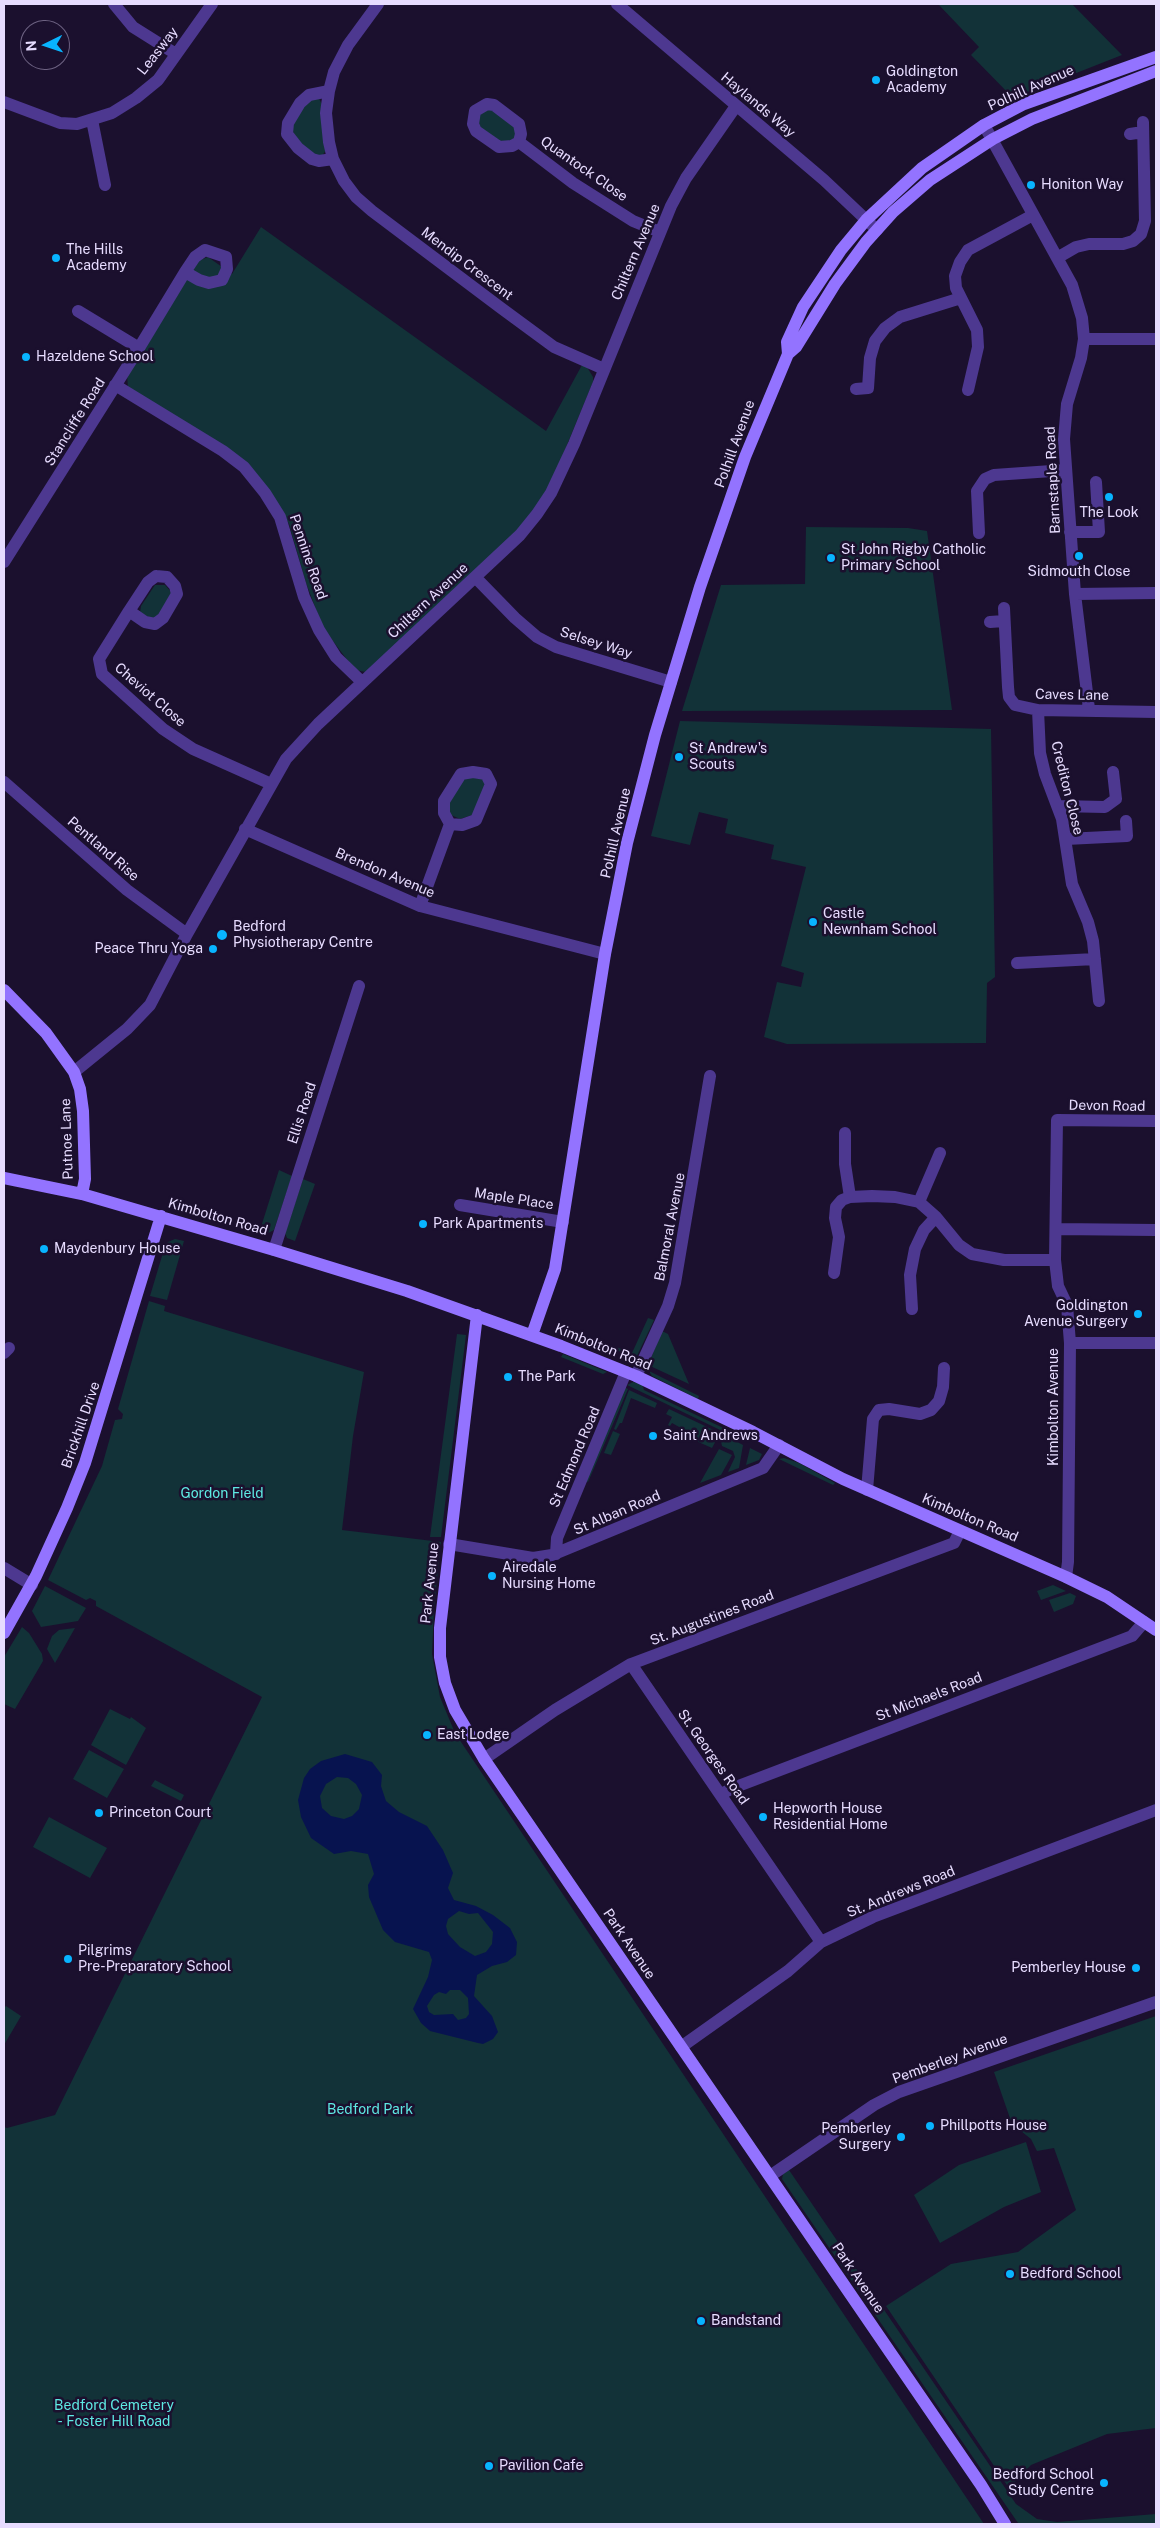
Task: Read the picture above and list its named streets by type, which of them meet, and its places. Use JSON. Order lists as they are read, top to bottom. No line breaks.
{"streets":{"street":["Leasway","Polhill Avenue","Haylands Way","Quantock Close","Chiltern Avenue","Mendip Crescent","Stancliffe Road","Barnstaple Road","Pennine Road","Selsey Way","Cheviot Close","Caves Lane","Crediton Close","Pentland Rise","Brendon Avenue","Devon Road","Ellis Road","Putnoe Lane","Maple Place","Kimbolton Road","Balmoral Avenue","Kimbolton Avenue","Brickhill Drive","St Edmond Road","St Alban Road","Park Avenue","St. Augustines Road","St Michaels Road","St. Georges Road","St. Andrews Road","Pemberley Avenue"]},"crossings":[["Polhill Avenue","Haylands Way"],["Polhill Avenue","Barnstaple Road"],["Polhill Avenue","Selsey Way"],["Polhill Avenue","Brendon Avenue"],["Polhill Avenue","Maple Place"],["Polhill Avenue","Kimbolton Road"],["Haylands Way","Chiltern Avenue"],["Quantock Close","Chiltern Avenue"],["Chiltern Avenue","Mendip Crescent"],["Chiltern Avenue","Pennine Road"],["Chiltern Avenue","Selsey Way"],["Chiltern Avenue","Cheviot Close"],["Chiltern Avenue","Pentland Rise"],["Chiltern Avenue","Brendon Avenue"],["Chiltern Avenue","Putnoe Lane"],["Stancliffe Road","Pennine Road"],["Barnstaple Road","Caves Lane"],["Caves Lane","Crediton Close"],["Devon Road","Kimbolton Avenue"],["Ellis Road","Kimbolton Road"],["Putnoe Lane","Kimbolton Road"],["Kimbolton Road","Balmoral Avenue"],["Kimbolton Road","Kimbolton Avenue"],["Kimbolton Road","Brickhill Drive"],["Kimbolton Road","St Edmond Road"],["Kimbolton Road","St Alban Road"],["Kimbolton Road","Park Avenue"],["Kimbolton Road","St. Augustines Road"],["Kimbolton Road","St Michaels Road"],["Balmoral Avenue","St Edmond Road"],["St Edmond Road","St Alban Road"],["St Alban Road","Park Avenue"],["Park Avenue","St. Augustines Road"],["Park Avenue","St. Andrews Road"],["Park Avenue","Pemberley Avenue"],["St. Augustines Road","St. Georges Road"],["St Michaels Road","St. Georges Road"],["St. Georges Road","St. Andrews Road"]],"parks":["Gordon Field","Bedford Park","Bedford Cemetery - Foster Hill Road"],"places":["Goldington Academy","Honiton Way","The Hills Academy","Hazeldene School","The Look","Sidmouth Close","St John Rigby Catholic Primary School","St Andrew's Scouts","Castle Newnham School","Bedford Physiotherapy Centre","Peace Thru Yoga","Park Apartments","Maydenbury House","Goldington Avenue Surgery","The Park","Saint Andrews","Airedale Nursing Home","East Lodge","Princeton Court","Hepworth House Residential Home","Pilgrims Pre-Preparatory School","Pemberley House","Phillpotts House","Pemberley Surgery","Bedford School","Bandstand","Pavilion Cafe","Bedford School Study Centre"],"north":"left"}
